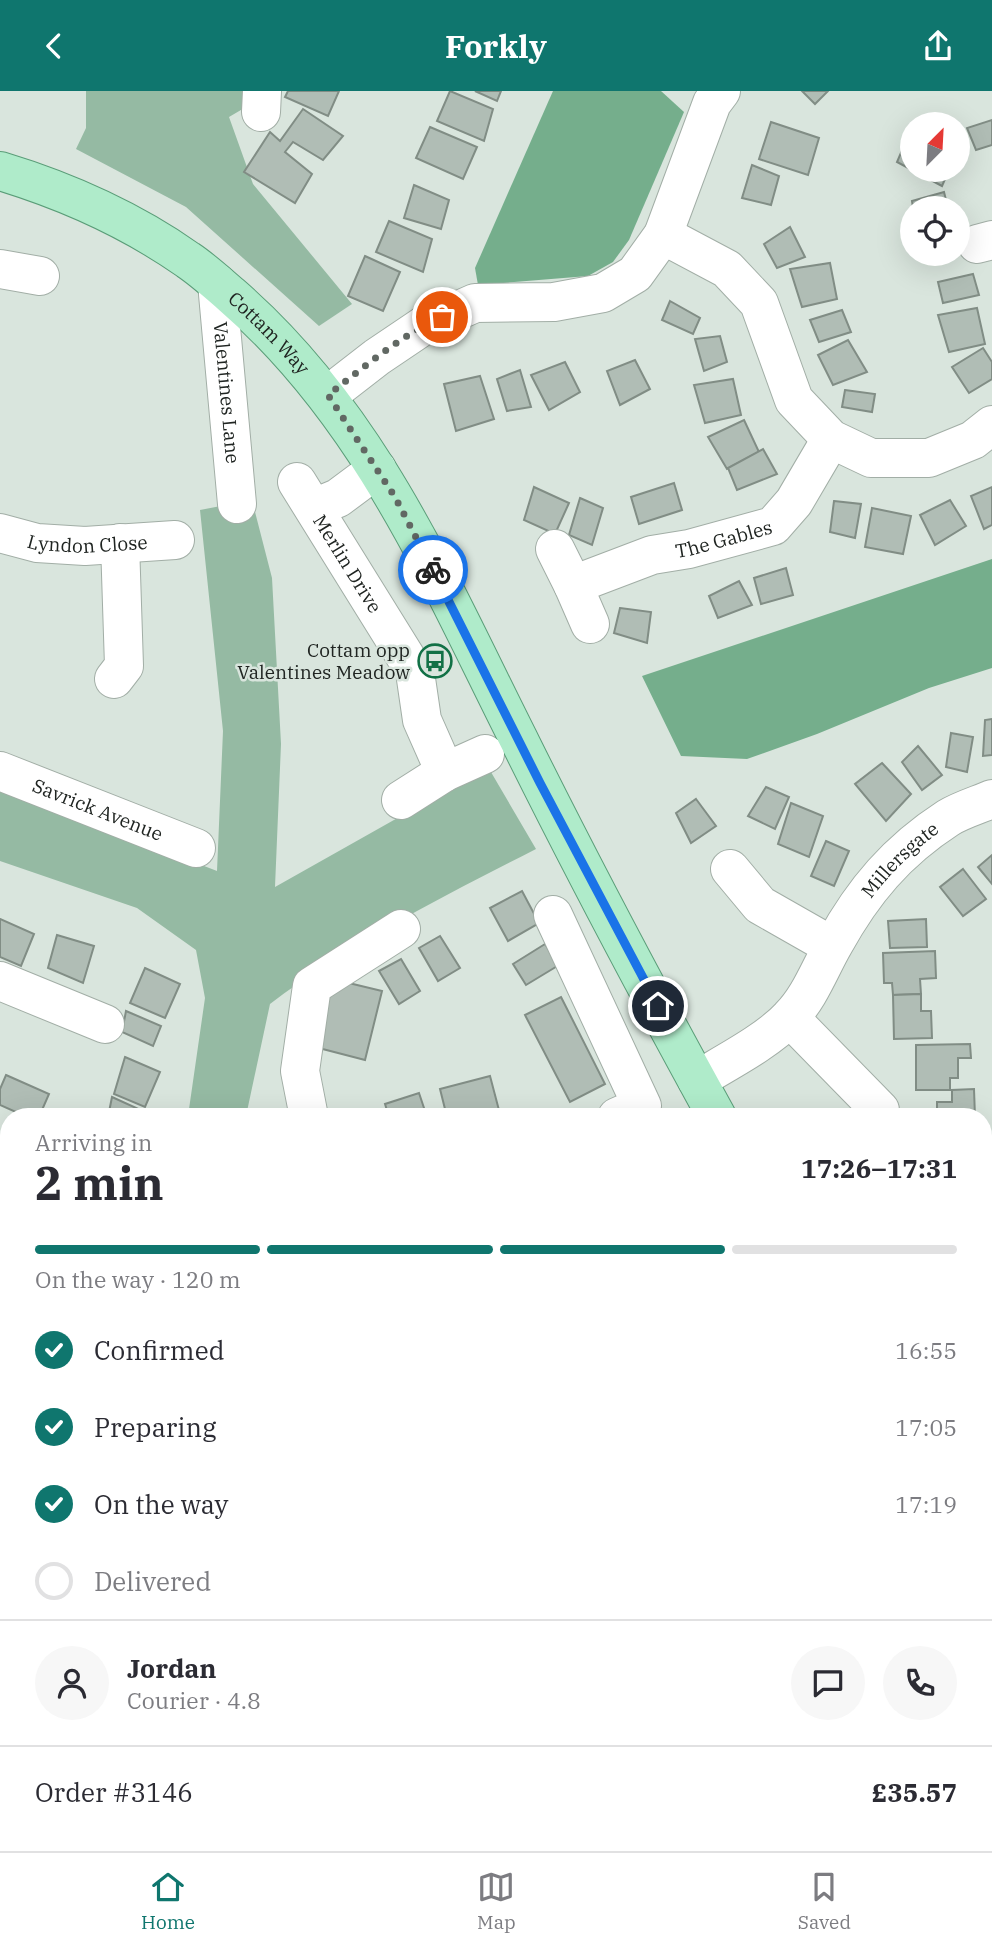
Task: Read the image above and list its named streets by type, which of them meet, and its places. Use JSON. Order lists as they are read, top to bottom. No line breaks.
{"streets":{"main road":["Cottam Way"],"street":["Valentines Lane","The Gables","Lyndon Close","Merlin Drive","Savrick Avenue","Millersgate"]},"crossings":[["Cottam Way","Valentines Lane"],["Cottam Way","Merlin Drive"],["Cottam Way","Millersgate"]],"places":{"bus stop":["Cottam opp Valentines Meadow"]},"north":"top right","page":{"header":"Forkly","heading":["2 min","Arriving in","17:26–17:31"],"panel":["Jordan","Courier · 4.8","Order #3146","£35.57"],"bar":"On the way · 120 m","list":[["Confirmed","16:55"],["Preparing","17:05"],["On the way","17:19"],"Delivered"],"tabs":["Home","Map","Saved"]}}
